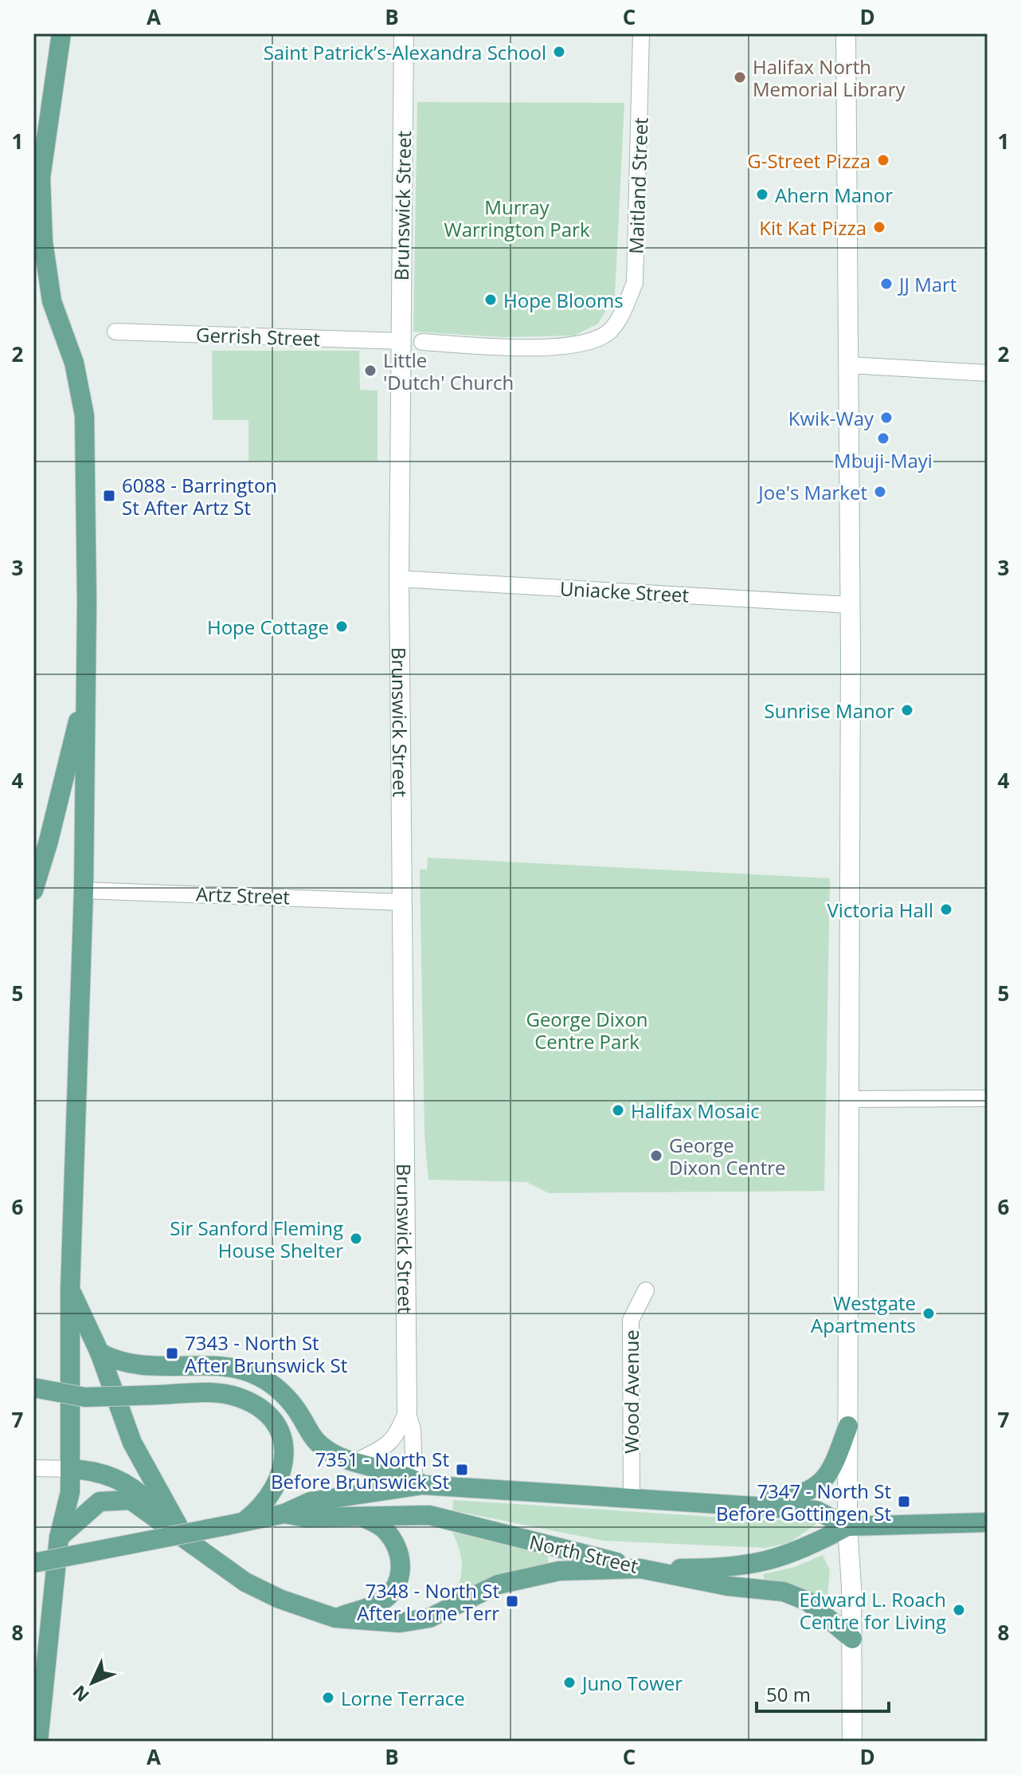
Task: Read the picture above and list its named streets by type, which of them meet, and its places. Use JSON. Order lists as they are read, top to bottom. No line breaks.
{"streets":{"main road":["Brunswick Street","North Street"],"street":["Maitland Street","Gerrish Street","Uniacke Street","Artz Street","Wood Avenue"]},"crossings":[["Brunswick Street","Gerrish Street"],["Brunswick Street","Uniacke Street"],["Brunswick Street","Artz Street"],["Brunswick Street","North Street"],["Wood Avenue","North Street"]],"parks":["Murray Warrington Park","George Dixon Centre Park"],"places":{"other":["Saint Patrick’s-Alexandra School","Halifax North Memorial Library","G-Street Pizza","Ahern Manor","Kit Kat Pizza","JJ Mart","Hope Blooms","Little 'Dutch' Church","Kwik-Way","Mbuji-Mayi","Joe's Market","Hope Cottage","Sunrise Manor","Victoria Hall","Halifax Mosaic","George Dixon Centre","Sir Sanford Fleming House Shelter","Westgate Apartments","Edward L. Roach Centre for Living","Juno Tower","Lorne Terrace"],"transit":["6088 - Barrington St After Artz St","7343 - North St After Brunswick St","7351 - North St Before Brunswick St","7347 - North St Before Gottingen St","7348 - North St After Lorne Terr"]},"scale_bar":"50 m","north":"bottom left","grid":{"columns":["A","B","C","D"],"rows":["1","2","3","4","5","6","7","8"]}}
